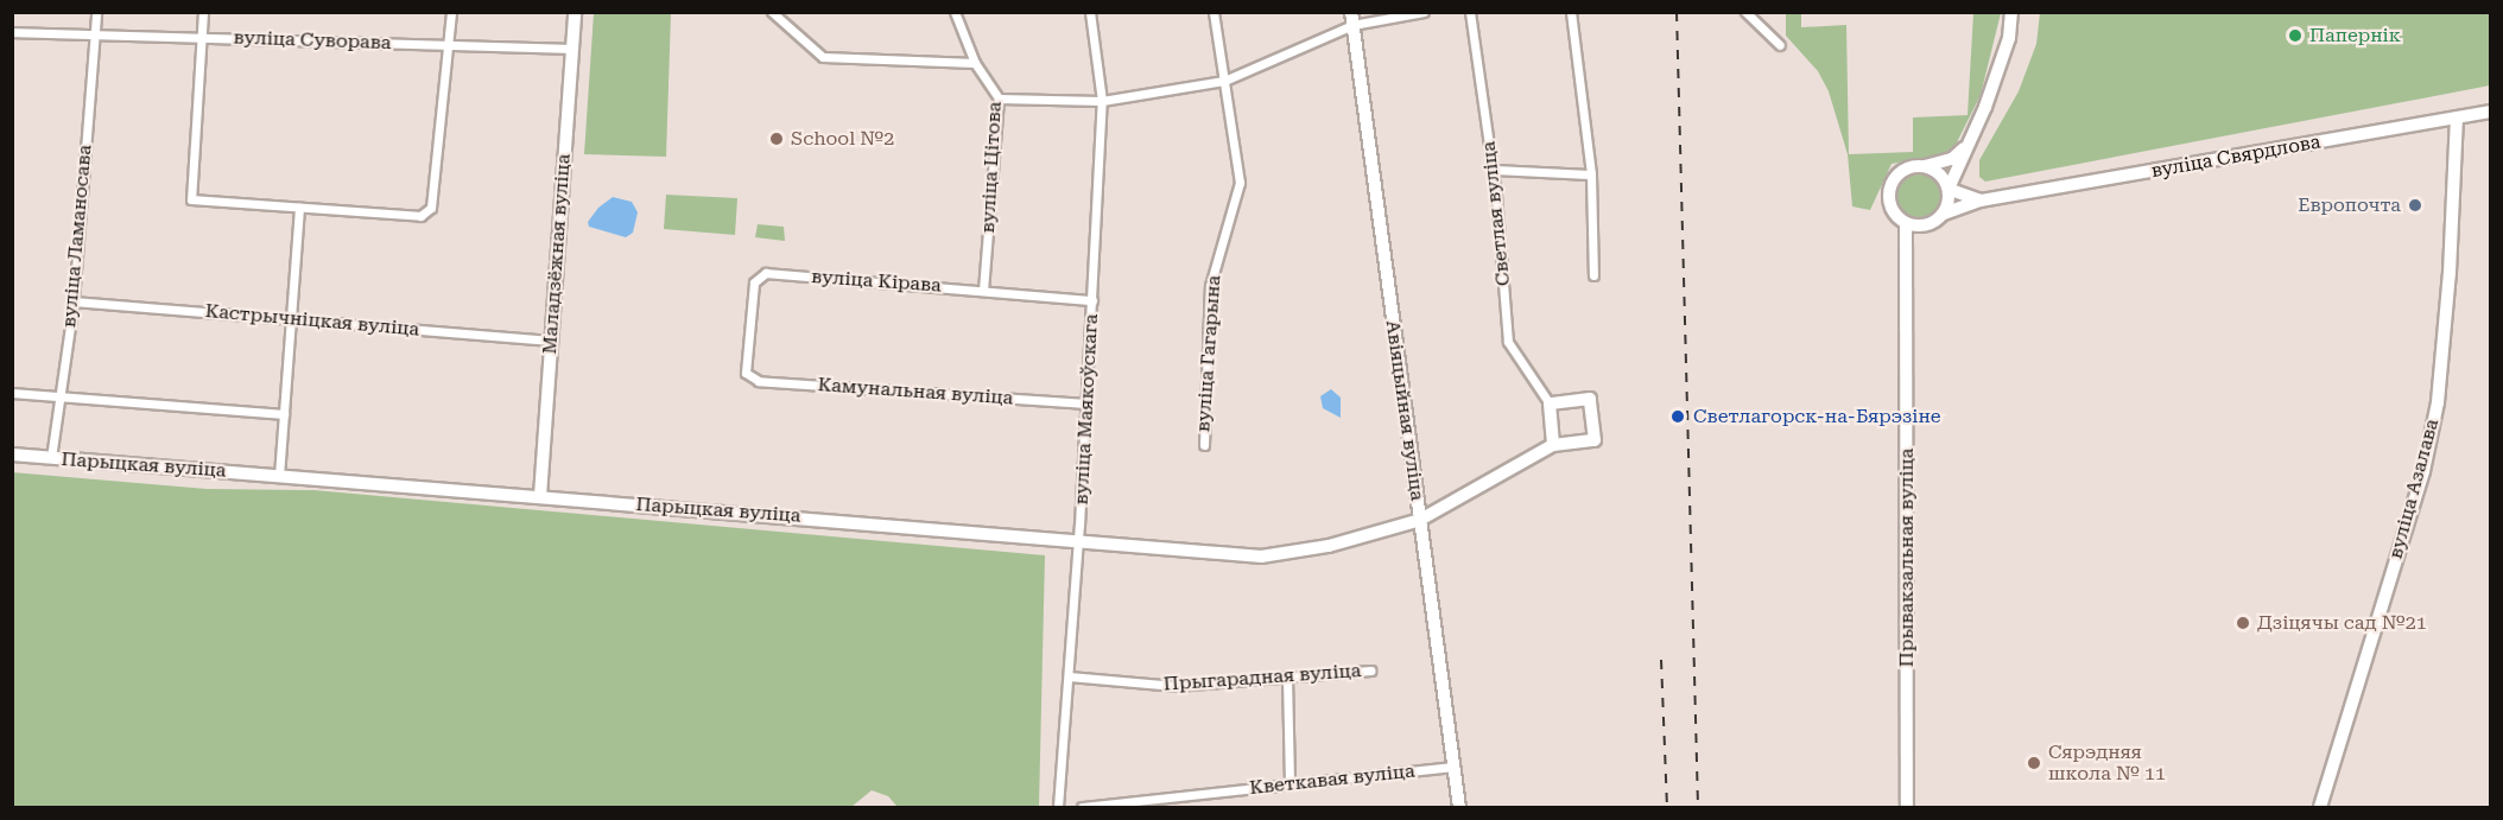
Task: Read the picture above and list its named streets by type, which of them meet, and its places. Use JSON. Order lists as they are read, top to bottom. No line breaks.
{"streets":{"street":["вуліца Суворава","вуліца Свярдлова","вуліца Цітова","Светлая вуліца","вуліца Ламаносава","Маладзёжная вуліца","вуліца Кірава","Кастрычніцкая вуліца","вуліца Гагарына","Камунальная вуліца","вуліца Маякоўскага","Авіяцыйная вуліца","Парыцкая вуліца","вуліца Азалава","Прывакзальная вуліца","Прыгарадная вуліца","Кветкавая вуліца"]},"crossings":[["вуліца Суворава","вуліца Ламаносава"],["вуліца Суворава","Маладзёжная вуліца"],["вуліца Свярдлова","вуліца Азалава"],["вуліца Свярдлова","Прывакзальная вуліца"],["вуліца Цітова","вуліца Кірава"],["Светлая вуліца","Парыцкая вуліца"],["вуліца Ламаносава","Кастрычніцкая вуліца"],["вуліца Ламаносава","Парыцкая вуліца"],["Маладзёжная вуліца","Кастрычніцкая вуліца"],["Маладзёжная вуліца","Парыцкая вуліца"],["вуліца Кірава","Камунальная вуліца"],["вуліца Кірава","вуліца Маякоўскага"],["Камунальная вуліца","вуліца Маякоўскага"],["вуліца Маякоўскага","Парыцкая вуліца"],["вуліца Маякоўскага","Прыгарадная вуліца"],["Авіяцыйная вуліца","Парыцкая вуліца"],["Авіяцыйная вуліца","Кветкавая вуліца"]],"places":["Папернік","School №2","Европочта","Светлагорск-на-Бярэзіне","Дзіцячы сад №21","Сярэдняя школа № 11"]}
